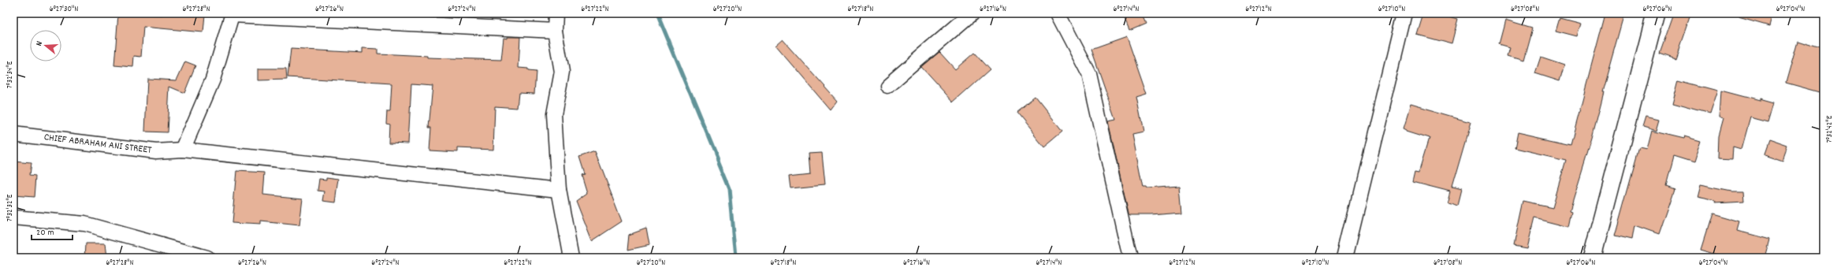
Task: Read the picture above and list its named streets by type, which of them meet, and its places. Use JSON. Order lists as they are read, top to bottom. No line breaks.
{"streets":{"street":["CHIEF ABRAHAM ANI STREET"]},"scale_bar":"20 m","north":"left","coordinates":["6°27'30\"N","6°27'28\"N","6°27'26\"N","6°27'24\"N","6°27'22\"N","6°27'20\"N","6°27'18\"N","6°27'16\"N","6°27'14\"N","6°27'12\"N","6°27'10\"N","6°27'08\"N","6°27'06\"N","6°27'04\"N","7°32'34\"E","7°32'42\"E","7°32'32\"E"]}
